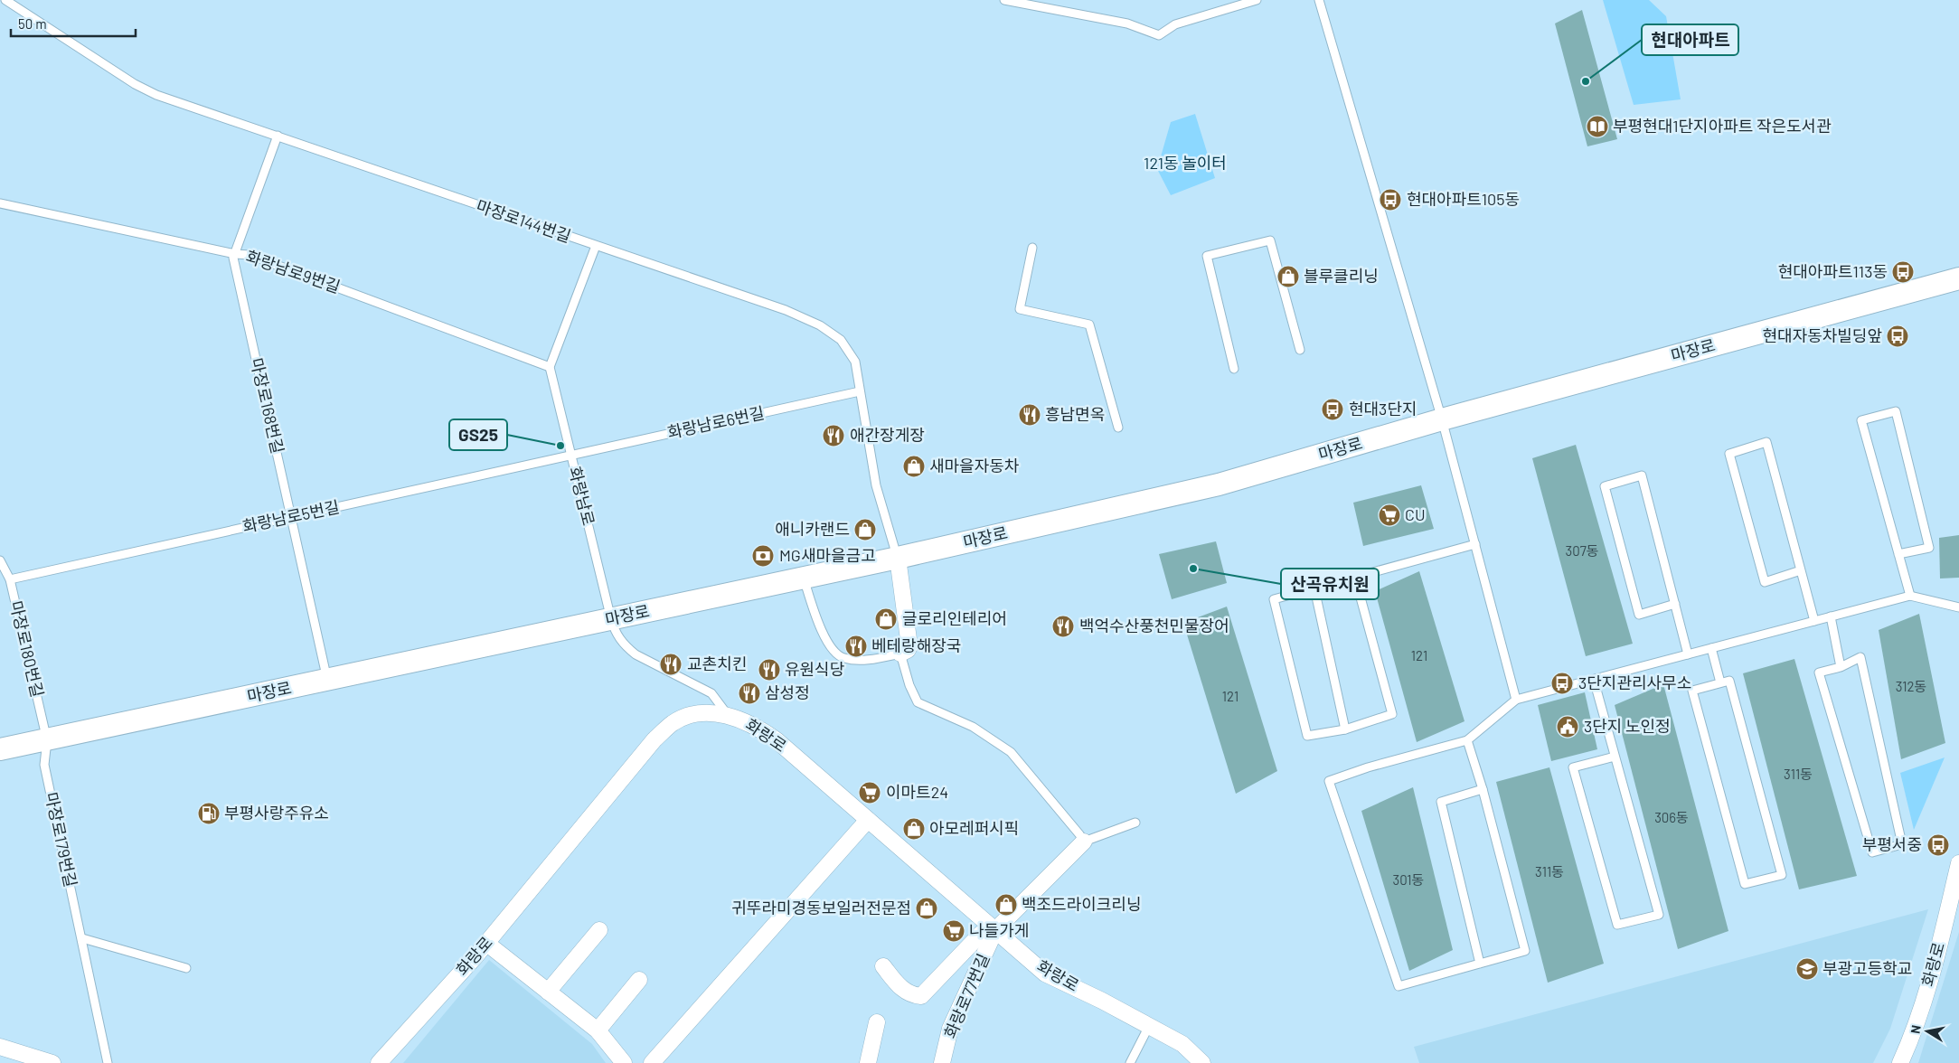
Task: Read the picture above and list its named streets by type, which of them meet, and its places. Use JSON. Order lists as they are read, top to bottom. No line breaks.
{"streets":{"main road":["마장로"],"street":["화랑로","화랑로77번길"],"lane":["마장로144번길","화랑남로9번길","마장로168번길","화랑남로6번길","화랑남로","화랑남로5번길","마장로180번길","마장로179번길"]},"crossings":[["마장로144번길","마장로"],["마장로144번길","마장로168번길"],["마장로144번길","화랑남로6번길"],["화랑남로9번길","마장로168번길"],["화랑남로9번길","화랑남로"],["마장로","마장로168번길"],["마장로","화랑남로"],["마장로","마장로180번길"],["마장로","마장로179번길"],["마장로168번길","화랑남로5번길"],["화랑남로6번길","화랑남로"],["화랑남로6번길","화랑남로5번길"],["화랑남로","화랑남로5번길"],["화랑남로","화랑로"],["화랑남로5번길","마장로180번길"],["마장로180번길","마장로179번길"],["화랑로","화랑로77번길"]],"parks":["121동 놀이터"],"places":{"other":["현대아파트","GS25","산곡유치원"],"library":["부평현대1단지아파트 작은도서관"],"bus stop":["현대아파트105동","현대아파트113동","현대자동차빌딩앞","현대3단지","3단지관리사무소","부평서중"],"shop":["블루클리닝","새마을자동차","애니카랜드","글로리인테리어","아모레퍼시픽","백조드라이크리닝","귀뚜라미경동보일러전문점"],"restaurant":["흥남면옥","애간장게장","백억수산풍천민물장어","베테랑해장국","교촌치킨","유원식당","삼성정"],"supermarket":["CU","이마트24","나들가게"],"bank":["MG새마을금고"],"public building":["3단지 노인정"],"fuel station":["부평사랑주유소"],"school or university":["부광고등학교"]},"house_numbers":["307동","121","312동","121","311동","306동","311동","301동"],"scale_bar":"50 m","north":"left"}
